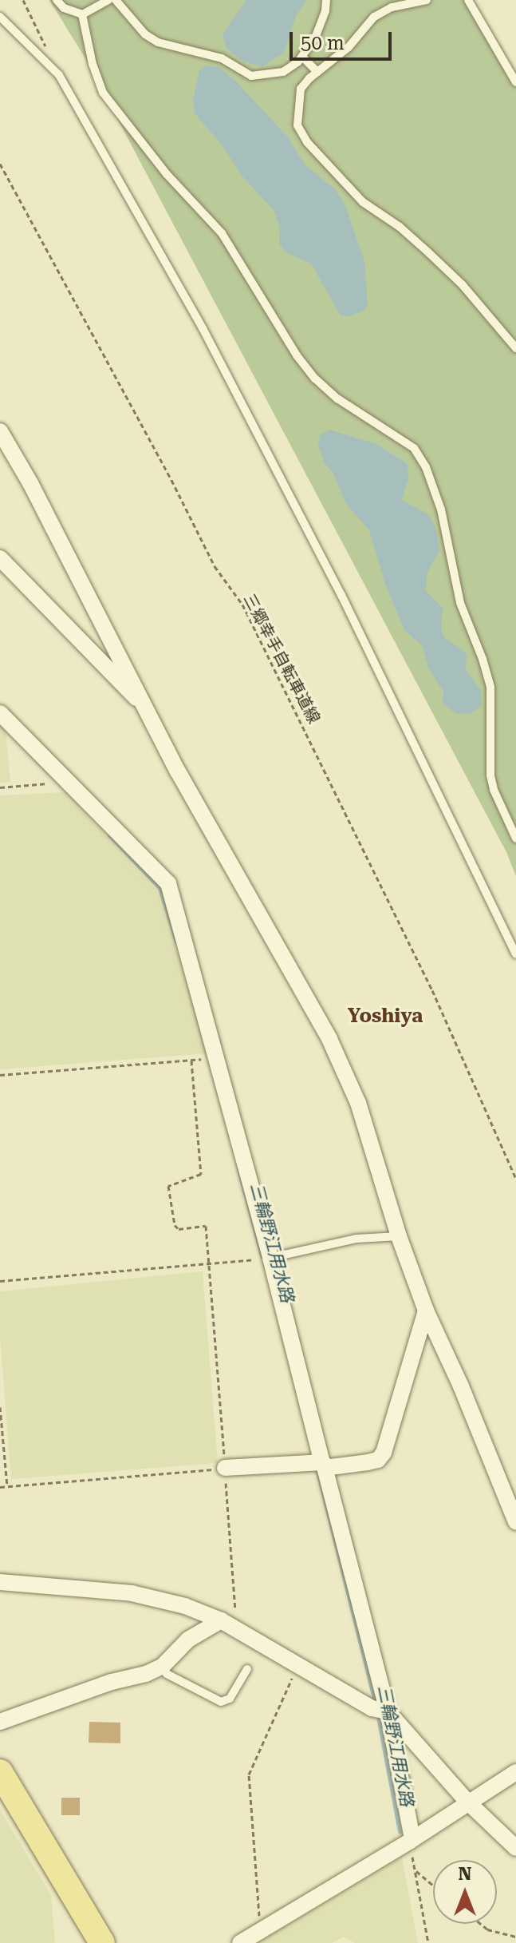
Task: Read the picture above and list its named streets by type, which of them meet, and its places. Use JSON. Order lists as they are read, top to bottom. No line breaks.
{"streets":{"path":["三郷幸手自転車道線"]},"districts":["Yoshiya"],"water":["三輪野江用水路"],"scale_bar":"50 m","north":"top"}
